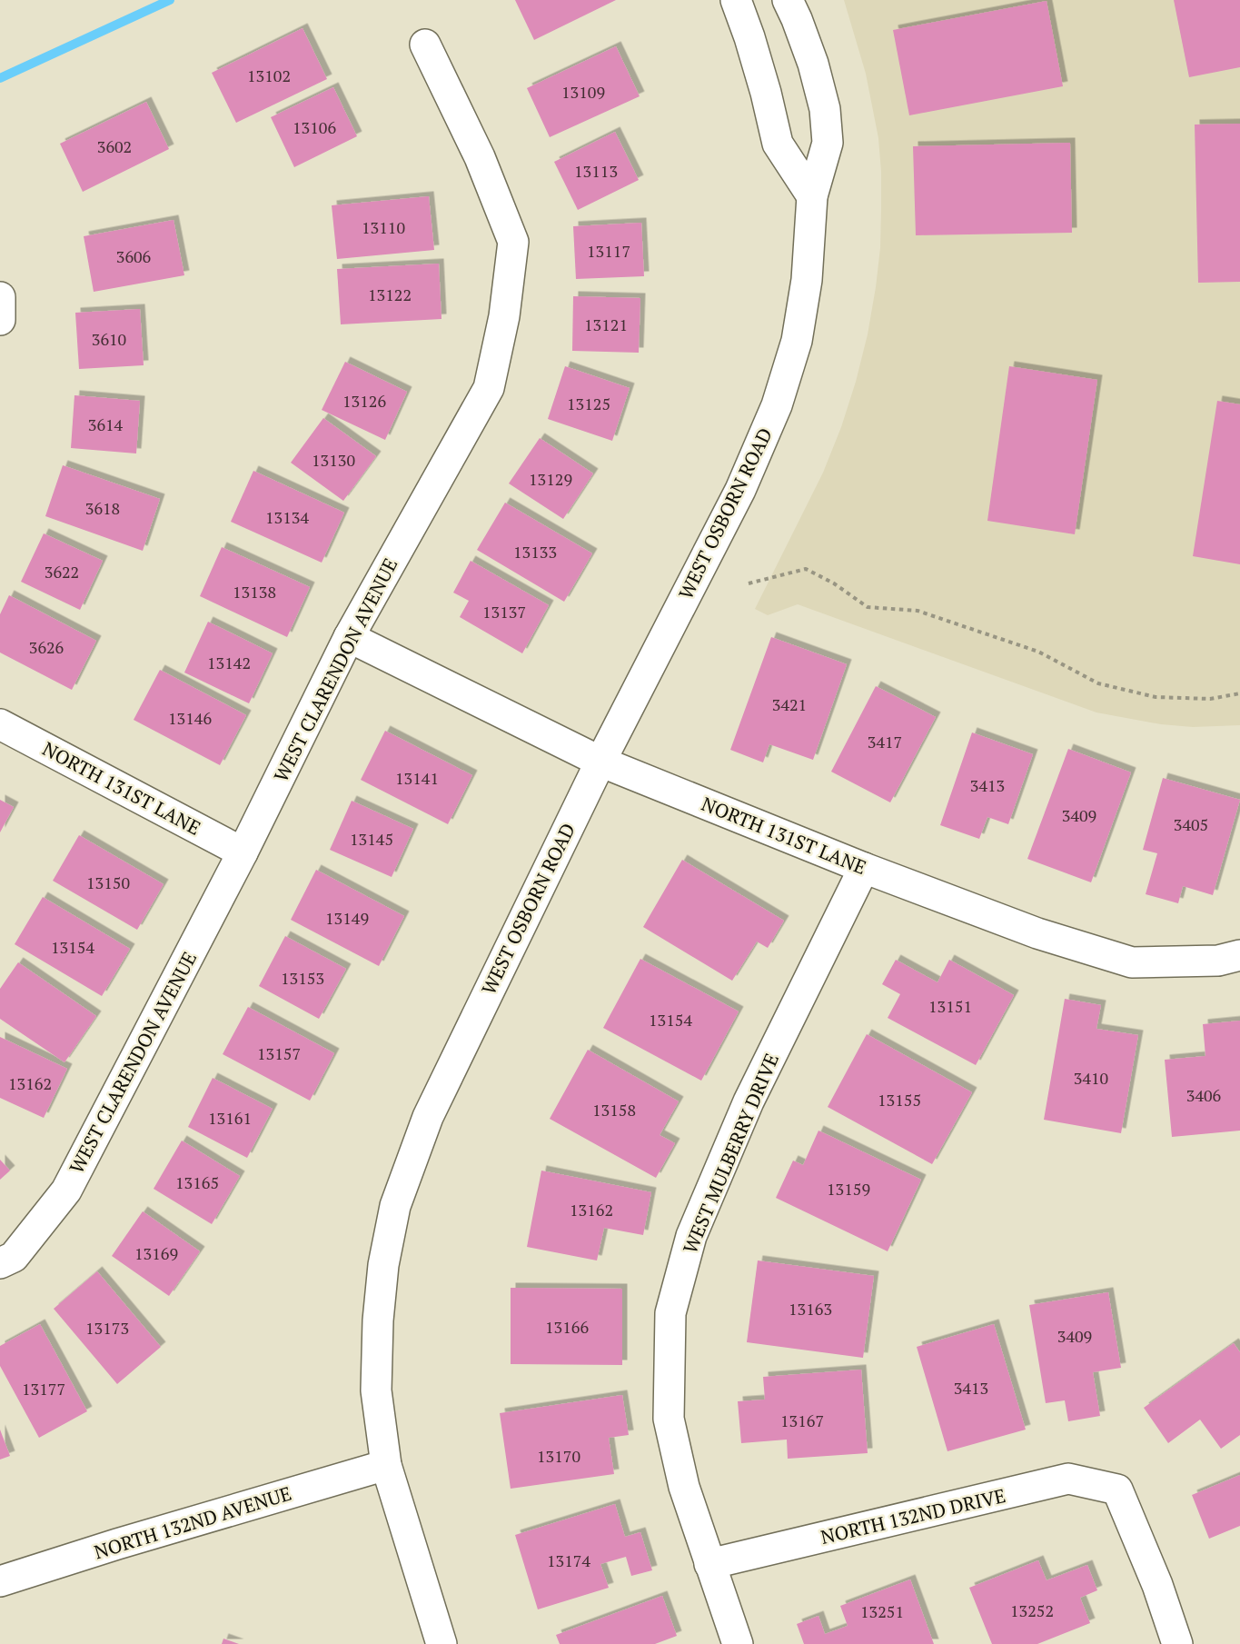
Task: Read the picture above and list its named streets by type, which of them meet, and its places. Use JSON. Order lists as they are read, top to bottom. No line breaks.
{"streets":{"street":["WEST OSBORN ROAD","WEST CLARENDON AVENUE","NORTH 131ST LANE","WEST MULBERRY DRIVE","NORTH 132ND DRIVE","NORTH 132ND AVENUE"]},"crossings":[["WEST OSBORN ROAD","NORTH 131ST LANE"],["WEST OSBORN ROAD","NORTH 132ND AVENUE"],["WEST CLARENDON AVENUE","NORTH 131ST LANE"],["NORTH 131ST LANE","WEST MULBERRY DRIVE"],["WEST MULBERRY DRIVE","NORTH 132ND DRIVE"]],"house_numbers":["13102","13109","13106","3602","13113","13110","13117","3606","13122","13121","3610","13126","13125","3614","13130","13129","3618","13134","13133","3622","13138","13137","3626","13142","3421","13146","3417","13141","3413","3409","3405","13145","13150","13149","13154","13153","13151","13154","13157","3410","13162","3406","13155","13158","13161","13165","13159","13162","13169","13163","13166","13173","3409","3413","13177","13167","13170","13174","13252","13251"]}
